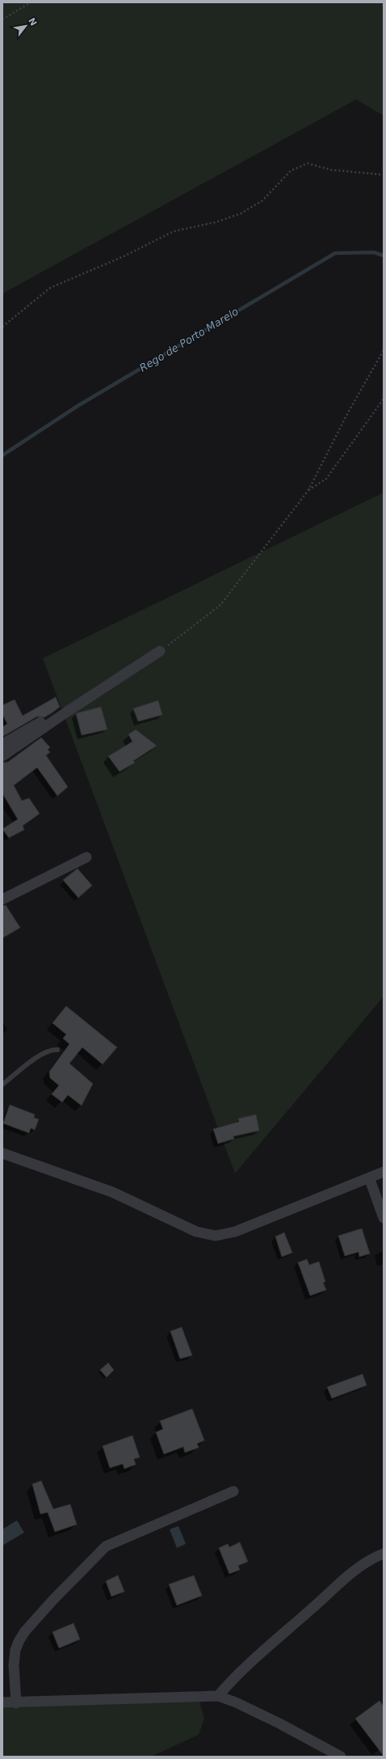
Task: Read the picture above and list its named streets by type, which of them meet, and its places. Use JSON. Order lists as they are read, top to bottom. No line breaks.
{"water":["Rego de Porto Marelo"],"north":"top right"}
